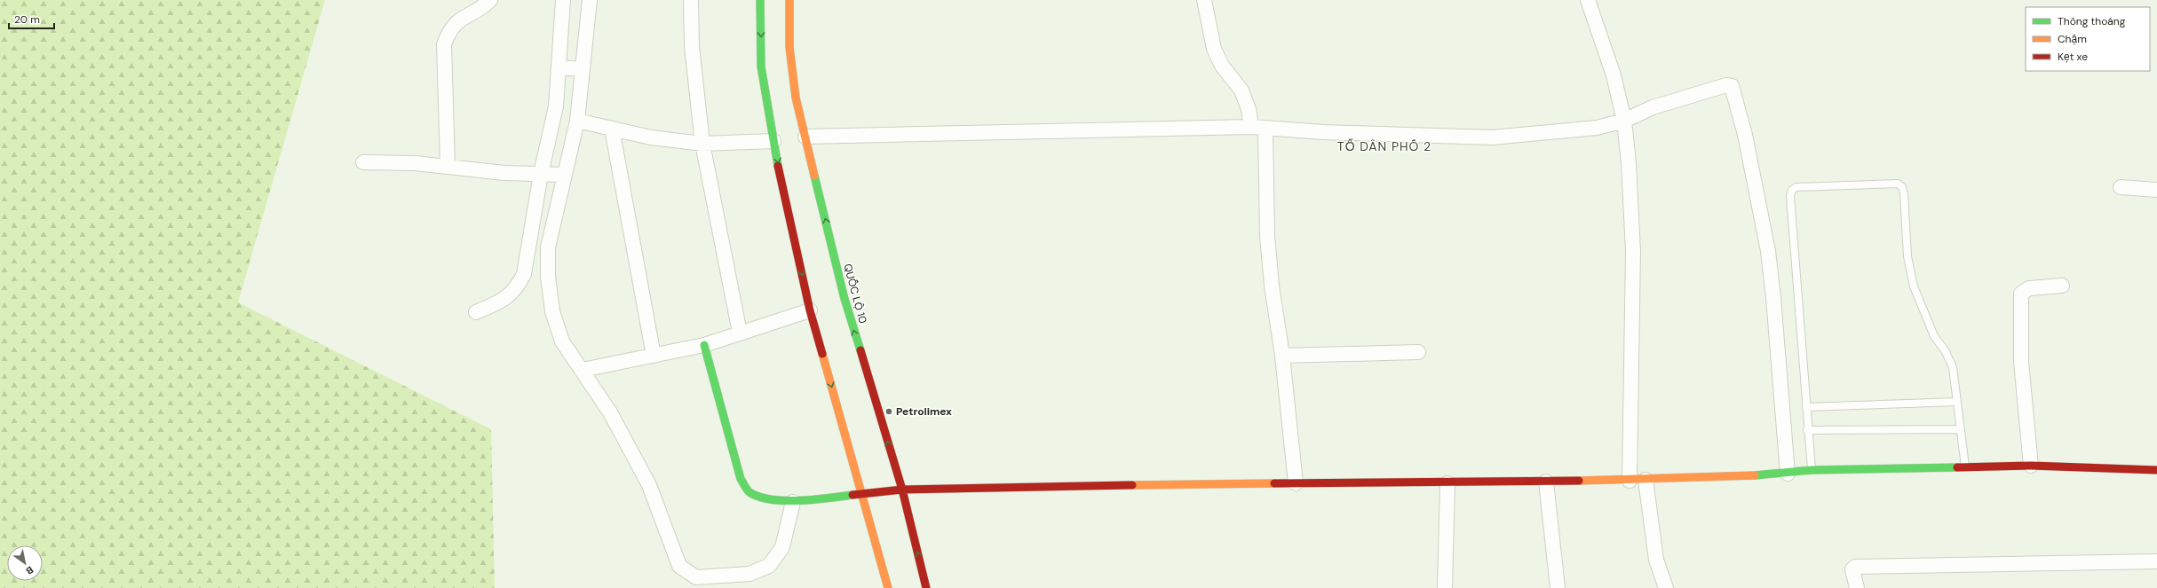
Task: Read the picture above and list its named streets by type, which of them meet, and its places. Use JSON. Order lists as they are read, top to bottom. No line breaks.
{"streets":{"main road":["QUỐC LỘ 10"]},"districts":["TỔ DÂN PHỐ 2"],"places":["Petrolimex"],"legend":["Thông thoáng","Chậm","Kẹt xe"],"scale_bar":"20 m","north":"bottom right"}
